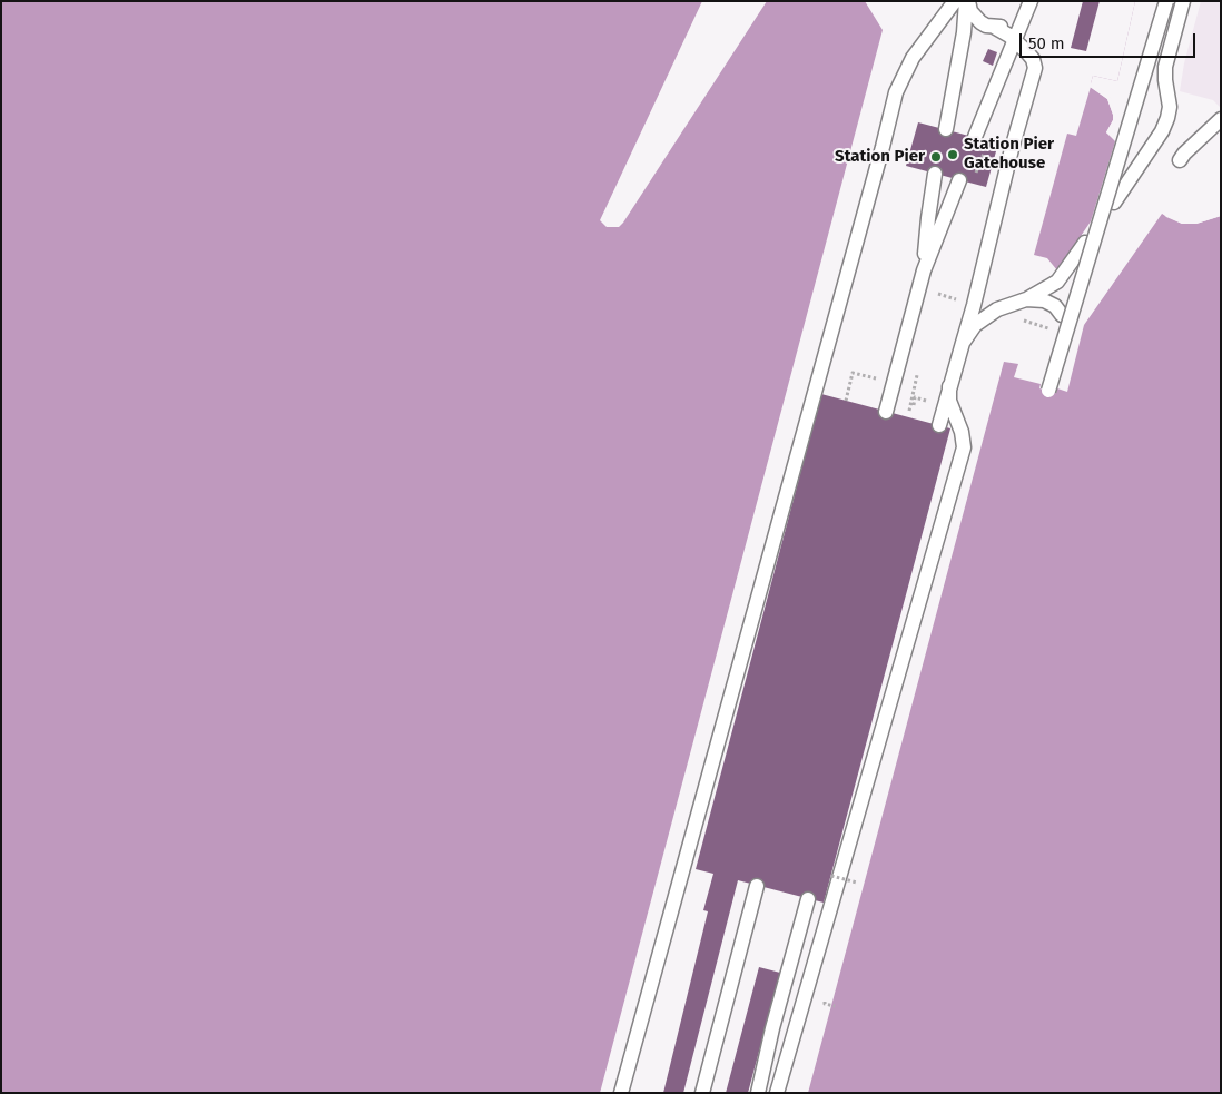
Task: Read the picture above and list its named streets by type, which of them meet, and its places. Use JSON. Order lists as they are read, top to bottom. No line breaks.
{"places":["Station Pier Gatehouse","Station Pier"],"scale_bar":"50 m"}
